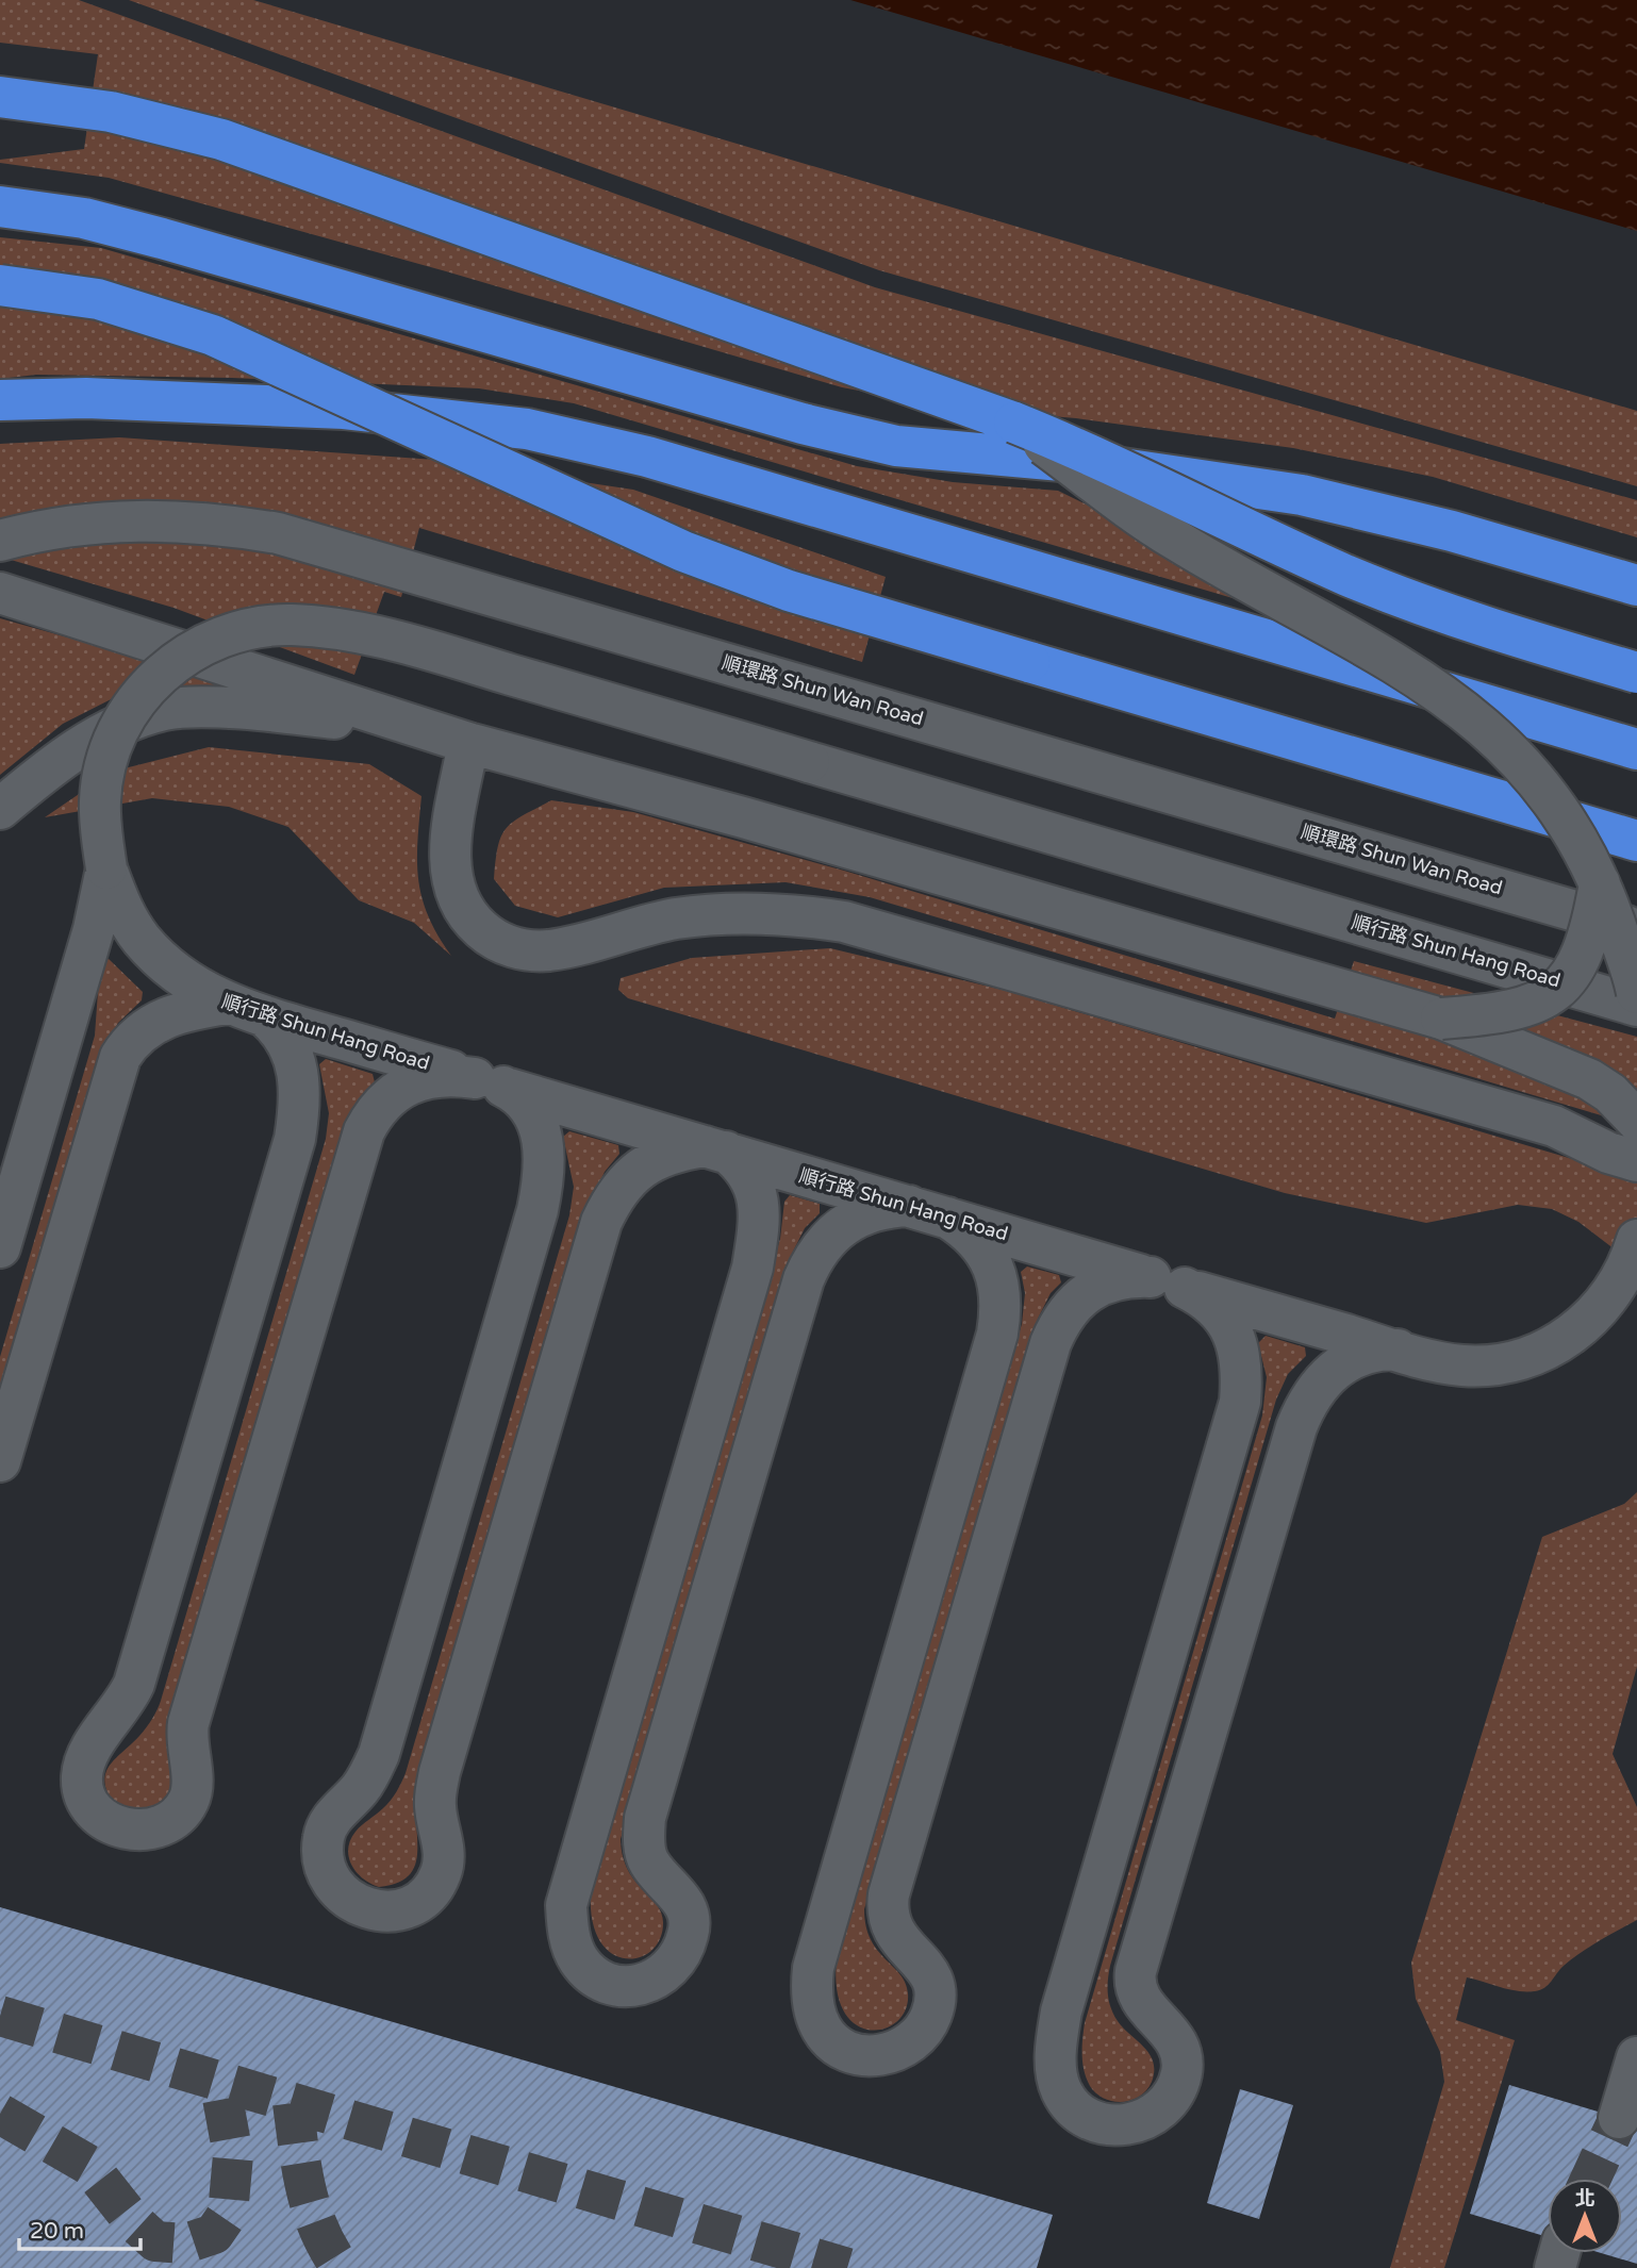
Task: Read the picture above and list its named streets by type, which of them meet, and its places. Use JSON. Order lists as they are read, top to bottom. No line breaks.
{"streets":{"lane":["順環路 Shun Wan Road","順行路 Shun Hang Road"]},"scale_bar":"20 m","north":"top"}
